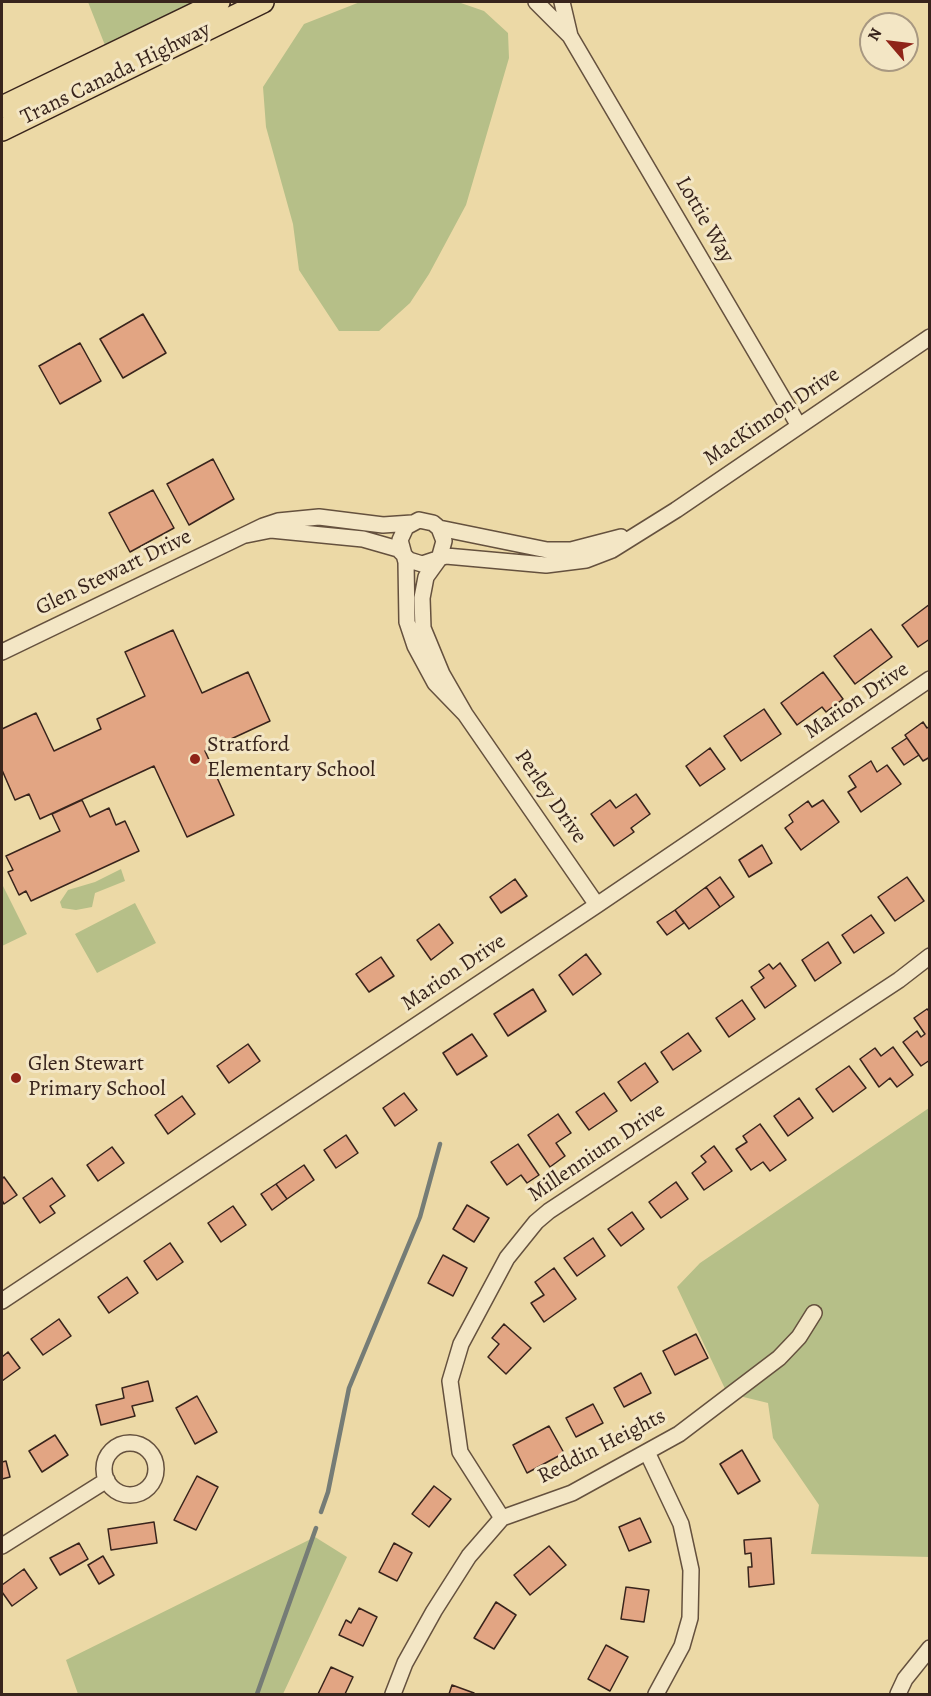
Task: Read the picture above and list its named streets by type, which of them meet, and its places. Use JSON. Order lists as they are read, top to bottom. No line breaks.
{"streets":{"highway":["Trans Canada Highway"],"street":["Lottie Way","MacKinnon Drive","Glen Stewart Drive","Marion Drive","Perley Drive","Millennium Drive","Reddin Heights"]},"crossings":[["Lottie Way","MacKinnon Drive"],["MacKinnon Drive","Glen Stewart Drive"],["MacKinnon Drive","Perley Drive"],["Glen Stewart Drive","Perley Drive"],["Marion Drive","Perley Drive"],["Millennium Drive","Reddin Heights"]],"places":["Stratford Elementary School","Glen Stewart Primary School"],"north":"top left"}
